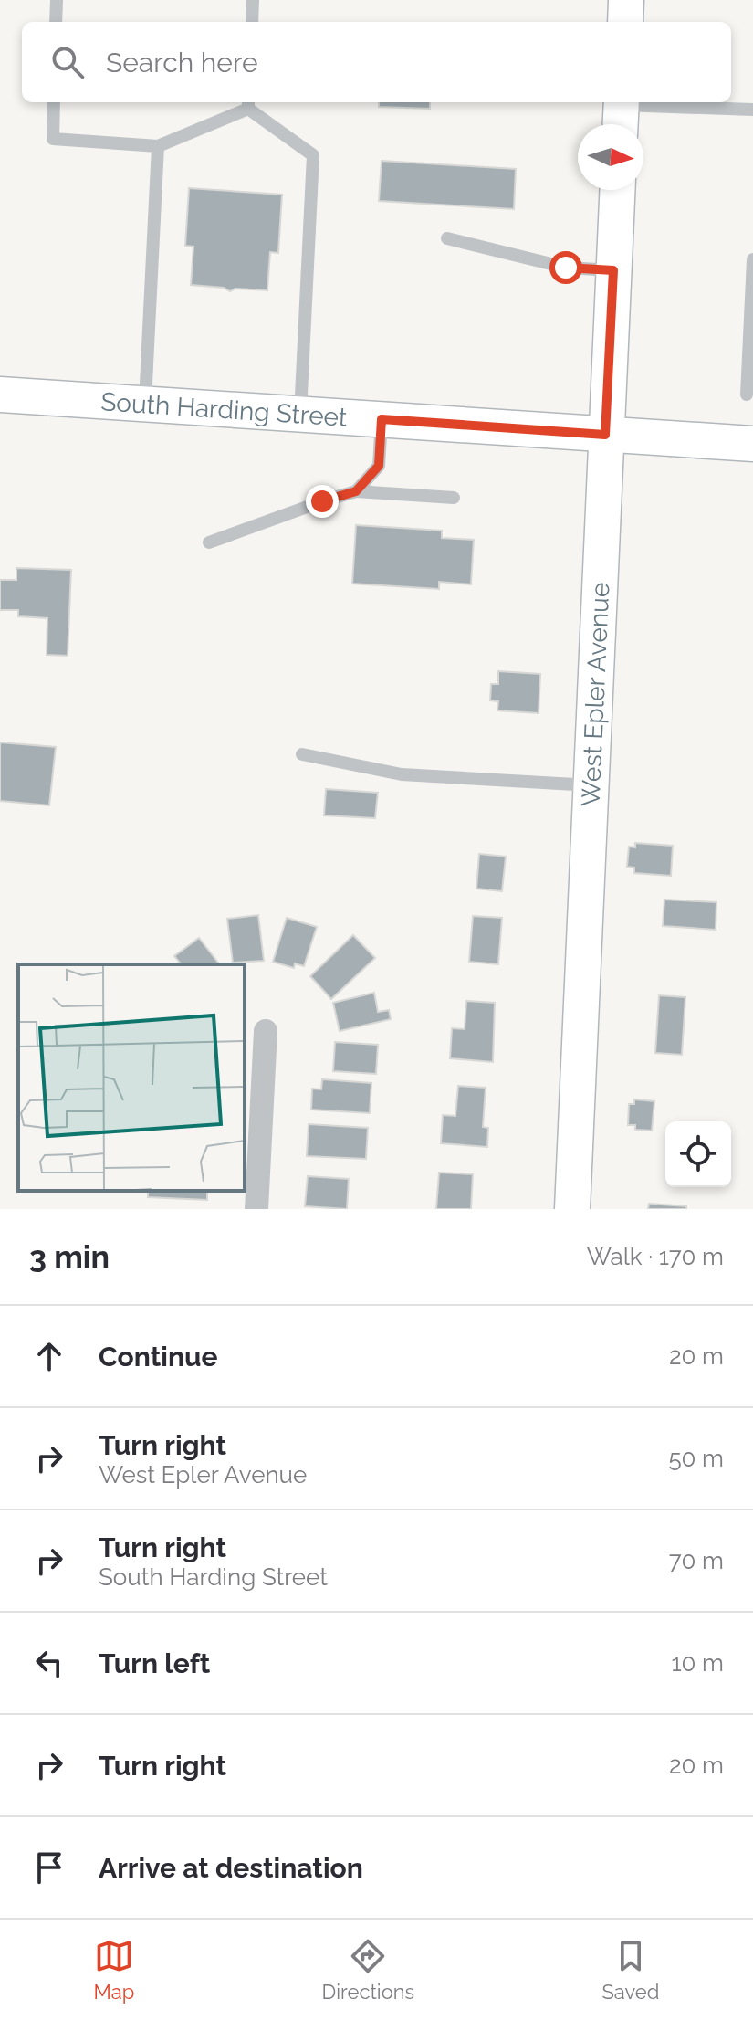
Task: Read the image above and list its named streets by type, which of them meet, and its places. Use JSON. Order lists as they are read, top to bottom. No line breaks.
{"streets":{"street":["South Harding Street","West Epler Avenue"]},"crossings":[["South Harding Street","West Epler Avenue"]],"north":"right","page":{"search":"Search here","heading":["3 min","Walk · 170 m"],"list":[["Continue","20 m"],["Turn right","West Epler Avenue","50 m"],["Turn right","South Harding Street","70 m"],["Turn left","10 m"],["Turn right","20 m"],"Arrive at destination"],"nav":["Map","Directions","Saved"]}}
